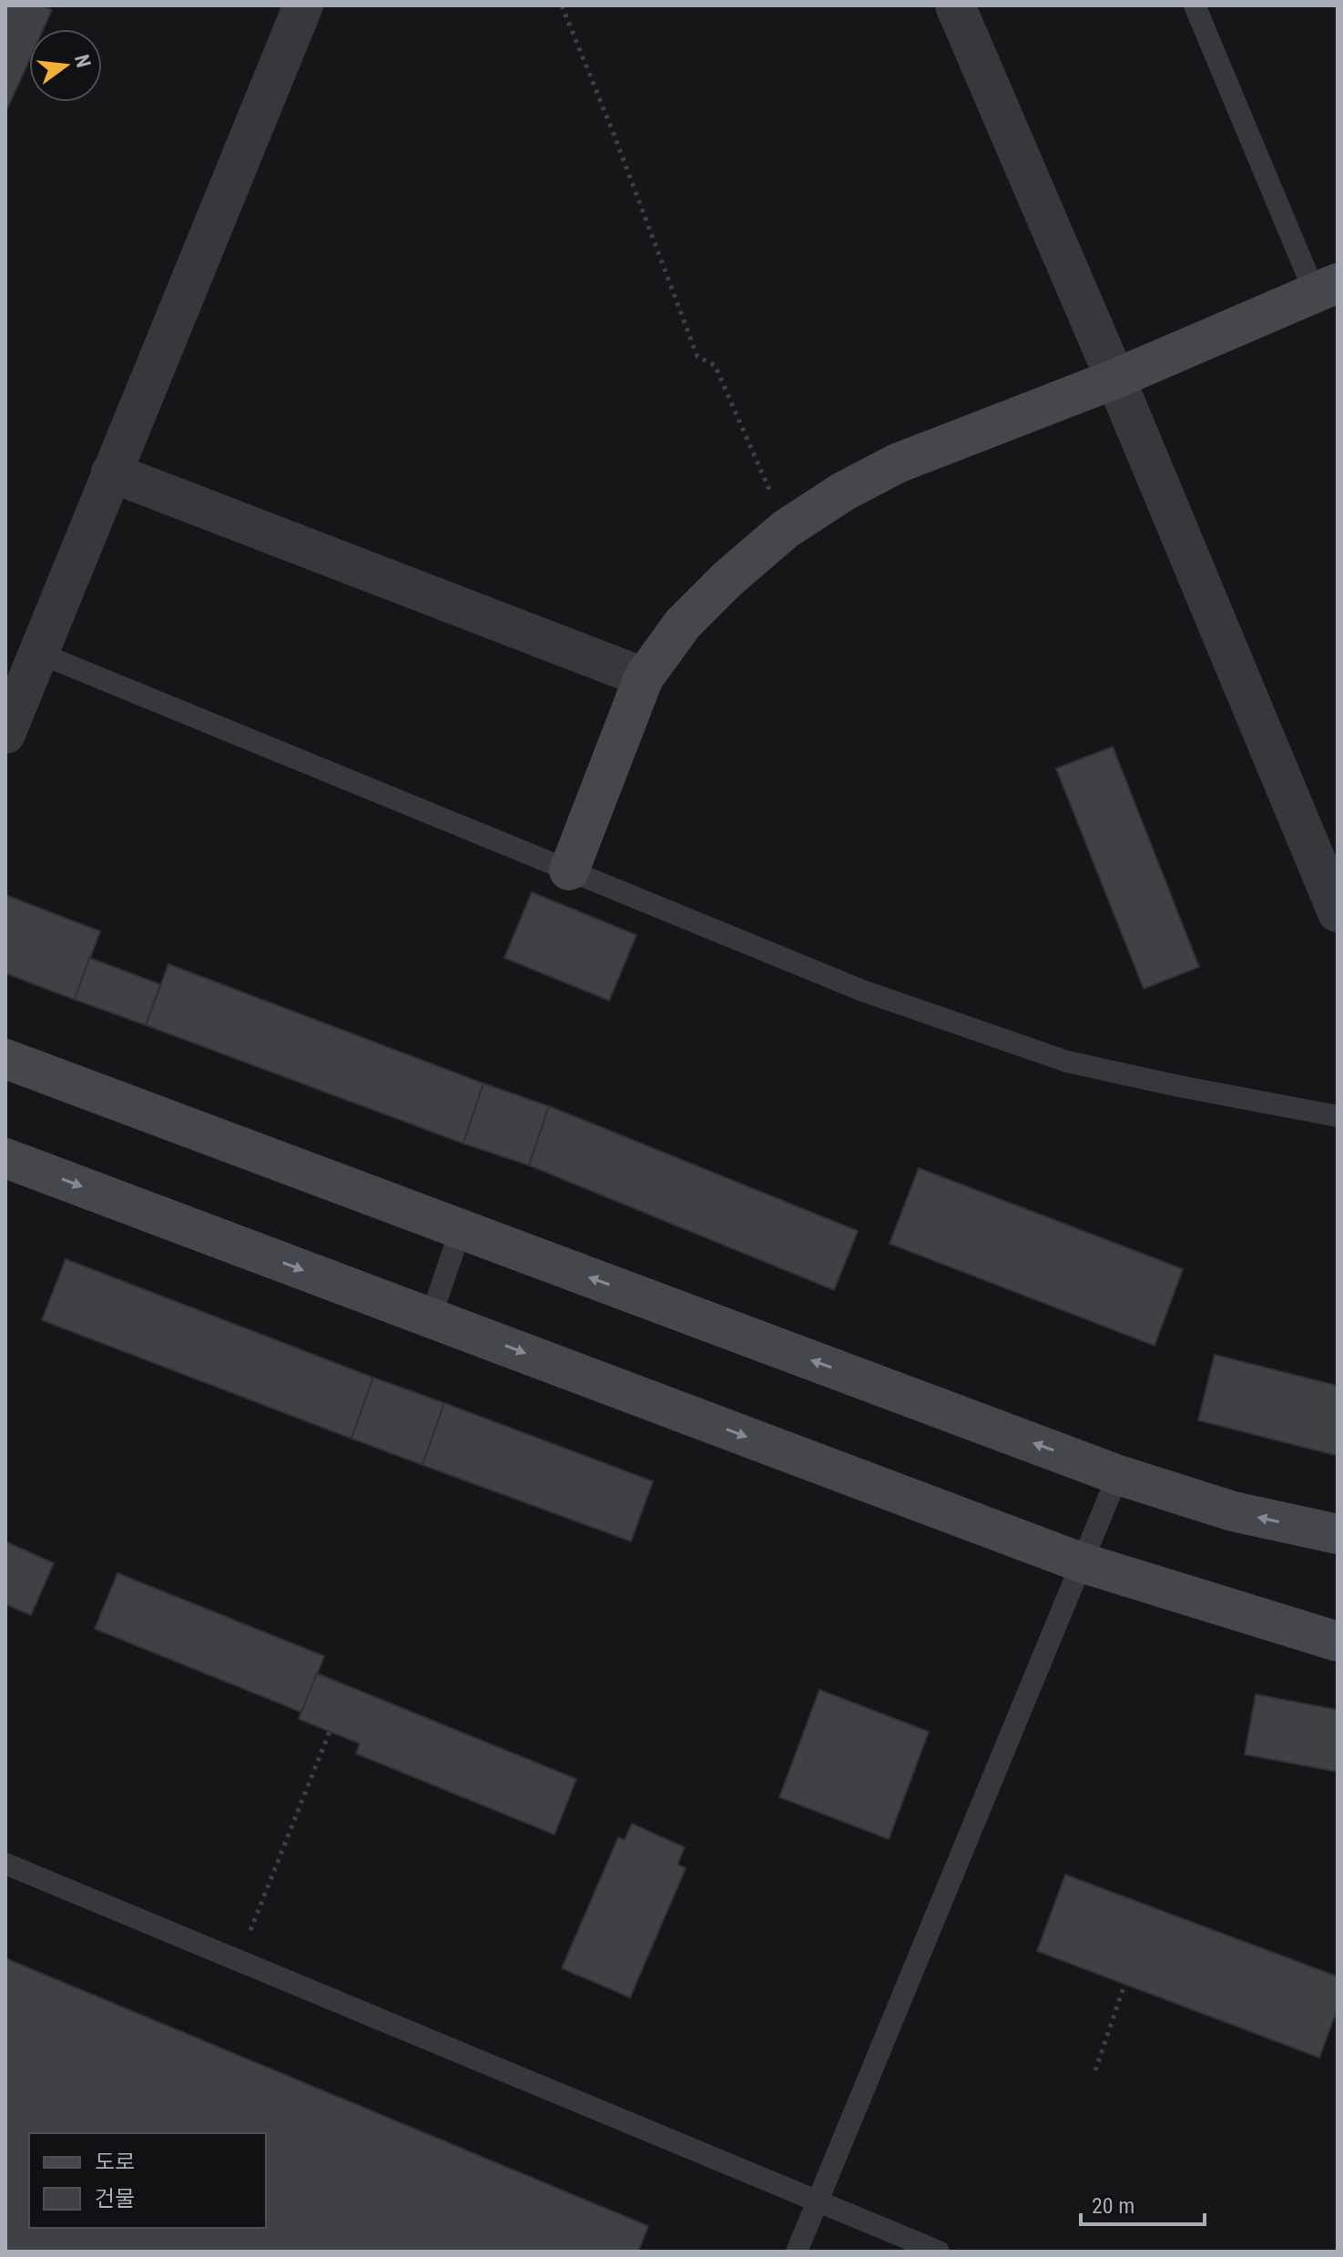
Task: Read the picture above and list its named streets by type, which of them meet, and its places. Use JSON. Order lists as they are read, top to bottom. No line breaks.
{"legend":["도로","건물"],"scale_bar":"20 m","north":"right"}
